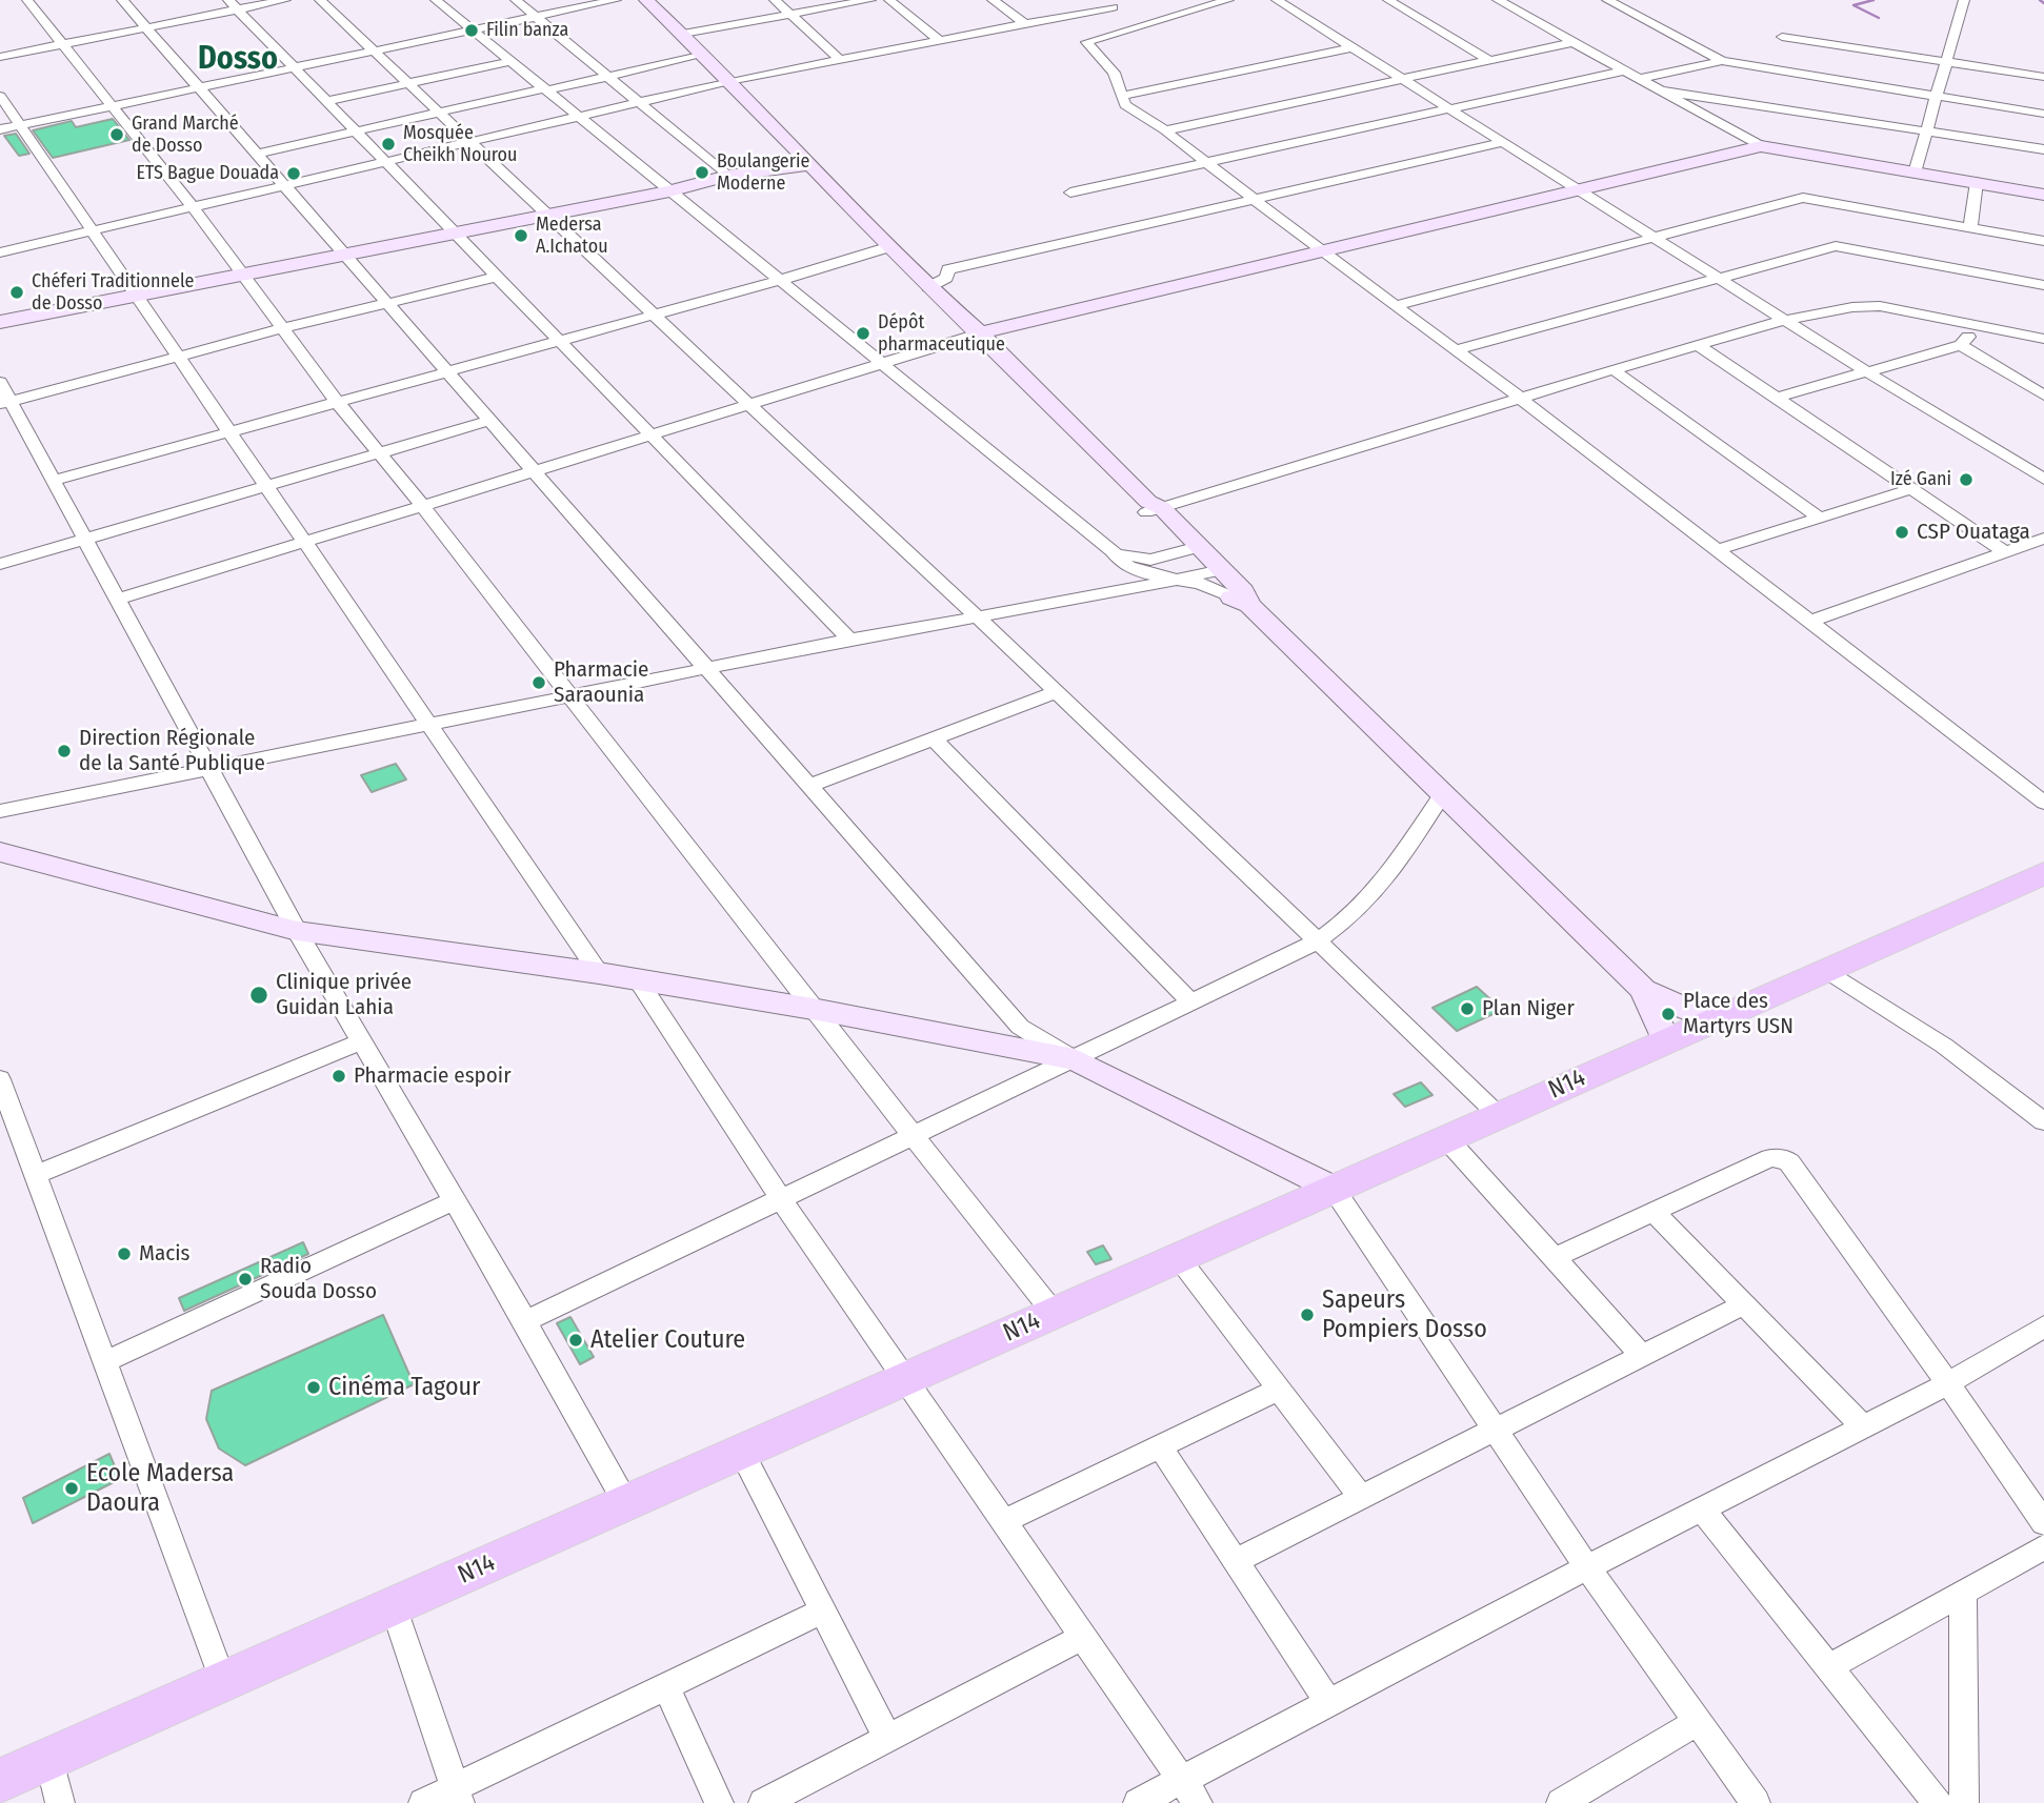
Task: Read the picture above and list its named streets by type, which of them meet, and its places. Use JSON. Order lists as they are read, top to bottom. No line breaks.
{"streets":{"main road":["N14"]},"districts":["Dosso"],"places":["Filin banza","Grand Marché de Dosso","Mosquée Cheikh Nourou","Boulangerie Moderne","ETS Bague Douada","Medersa A.Ichatou","Chéferi Traditionnele de Dosso","Dépôt pharmaceutique","Izé Gani","CSP Ouataga","Pharmacie Saraounia","Direction Régionale de la Santé Publique","Clinique privée Guidan Lahia","Plan Niger","Place des Martyrs USN","Pharmacie espoir","Macis","Radio Souda Dosso","Sapeurs Pompiers Dosso","Atelier Couture","Cinéma Tagour","Ecole Madersa Daoura"]}
